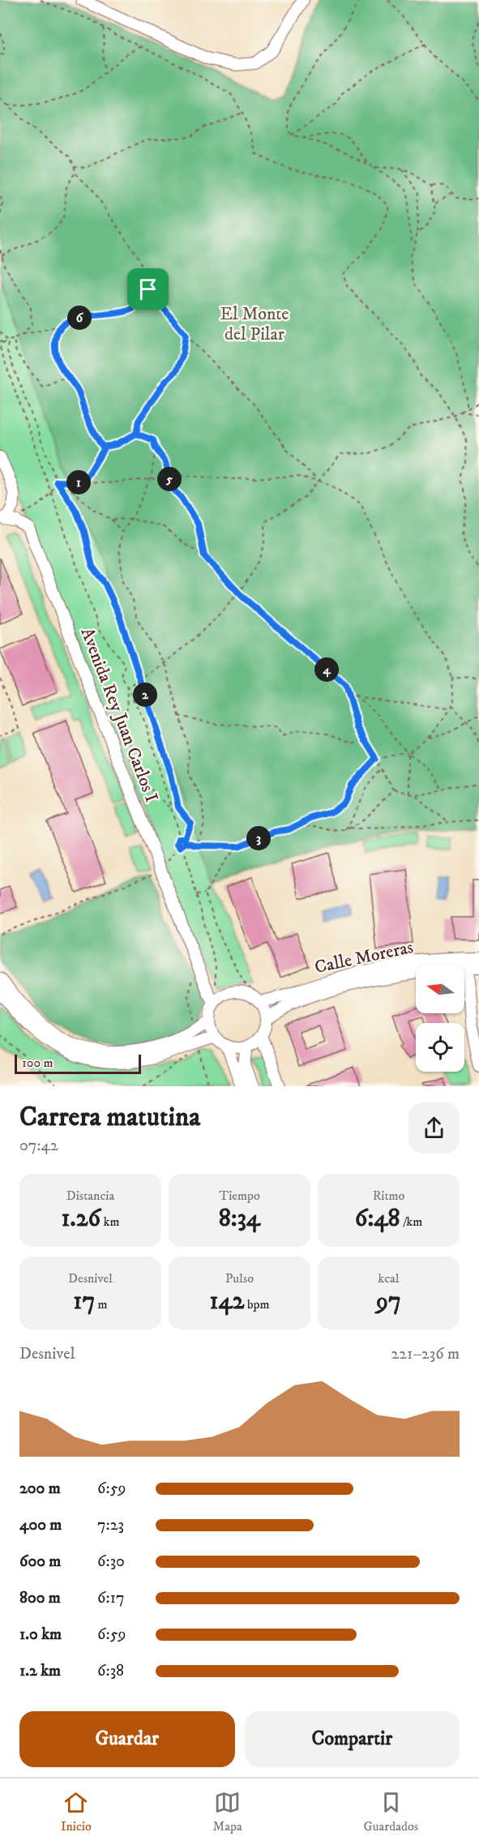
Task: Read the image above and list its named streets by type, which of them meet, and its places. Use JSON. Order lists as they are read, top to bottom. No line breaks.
{"streets":{"street":["Avenida Rey Juan Carlos I","Calle Moreras"]},"crossings":[["Avenida Rey Juan Carlos I","Calle Moreras"]],"parks":["El Monte del Pilar"],"scale_bar":"100 m","north":"left","page":{"pins":["6","5","1","4","2","3"],"scale":"100 m","heading":["Carrera matutina","07:42"],"stats":[["Distancia","1.26 km"],["Tiempo","8:34"],["Ritmo","6:48 /km"],["Desnivel","17 m"],["Pulso","142 bpm"],["kcal","97"]],"chart":["Desnivel","221–236 m"],"list":[{"name":"200 m","note":"6:59"},{"name":"400 m","note":"7:23"},{"name":"600 m","note":"6:30"},{"name":"800 m","note":"6:17"},{"name":"1.0 km","note":"6:59"},{"name":"1.2 km","note":"6:38"}],"buttons":["Guardar","Compartir"],"tabs":["Inicio","Mapa","Guardados"]}}
